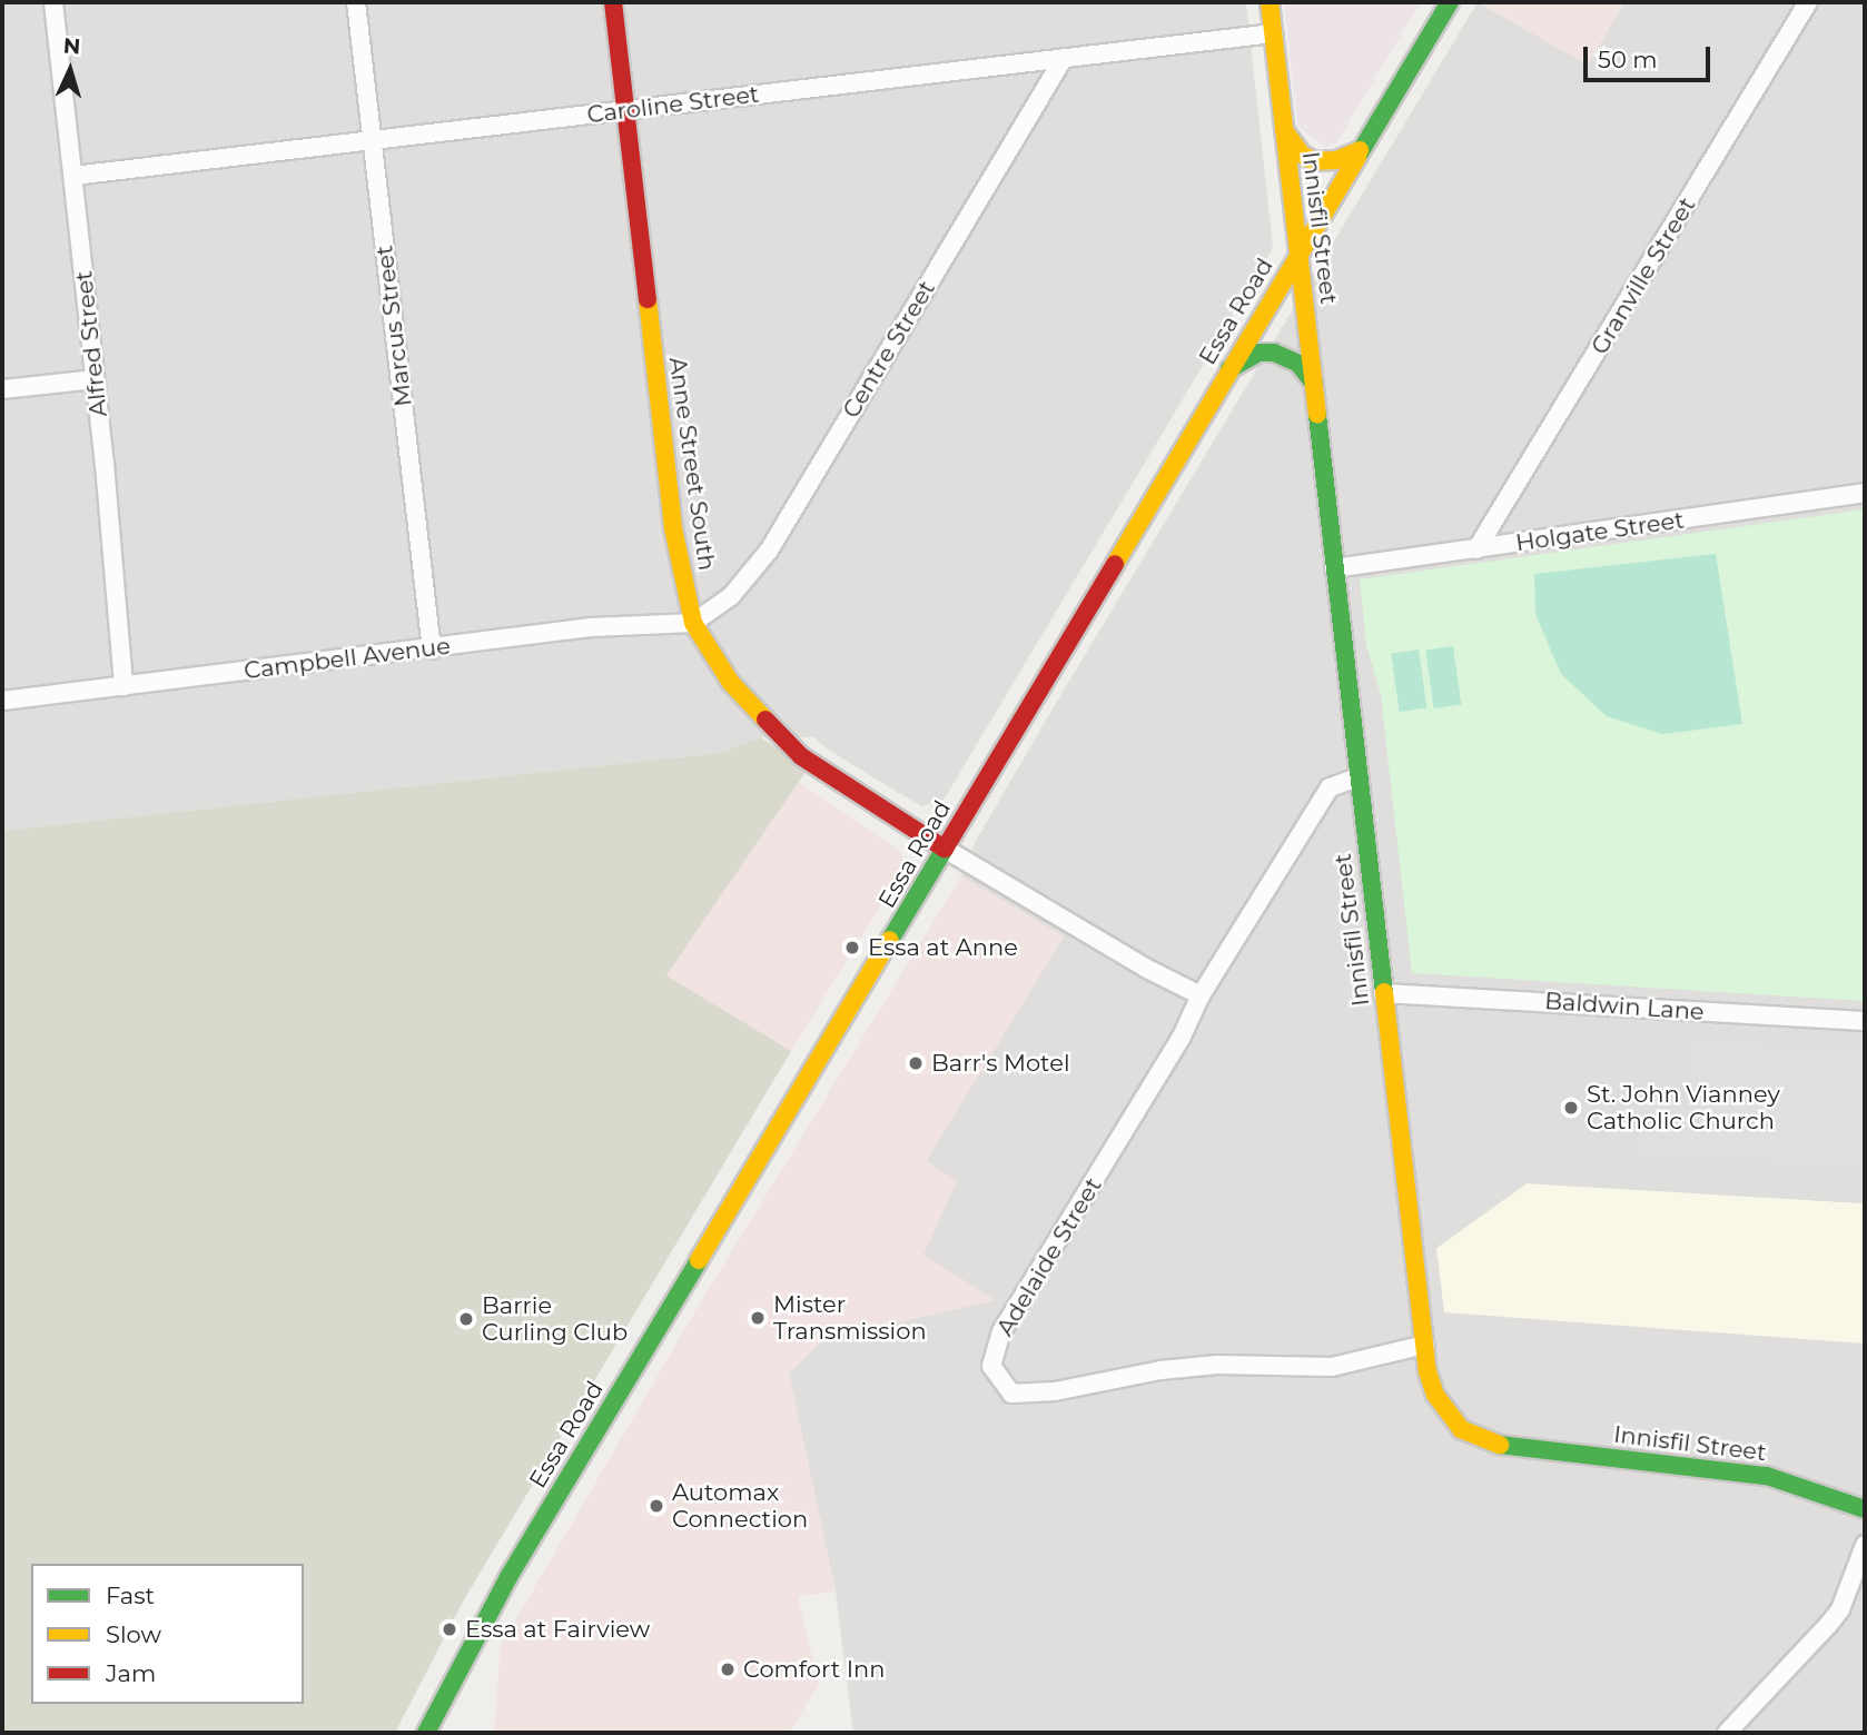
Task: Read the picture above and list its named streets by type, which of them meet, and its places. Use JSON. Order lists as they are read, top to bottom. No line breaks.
{"streets":{"street":["Caroline Street","Innisfil Street","Granville Street","Essa Road","Marcus Street","Alfred Street","Centre Street","Anne Street South","Holgate Street","Campbell Avenue","Baldwin Lane","Adelaide Street"]},"crossings":[["Caroline Street","Innisfil Street"],["Caroline Street","Marcus Street"],["Caroline Street","Alfred Street"],["Caroline Street","Centre Street"],["Caroline Street","Anne Street South"],["Innisfil Street","Essa Road"],["Innisfil Street","Holgate Street"],["Innisfil Street","Baldwin Lane"],["Innisfil Street","Adelaide Street"],["Granville Street","Holgate Street"],["Essa Road","Anne Street South"],["Marcus Street","Campbell Avenue"],["Alfred Street","Campbell Avenue"],["Centre Street","Anne Street South"],["Centre Street","Campbell Avenue"],["Anne Street South","Campbell Avenue"],["Anne Street South","Adelaide Street"]],"places":["Essa at Anne","Barr's Motel","St. John Vianney Catholic Church","Mister Transmission","Barrie Curling Club","Automax Connection","Essa at Fairview","Comfort Inn"],"legend":["Fast","Slow","Jam"],"scale_bar":"50 m","north":"top"}
